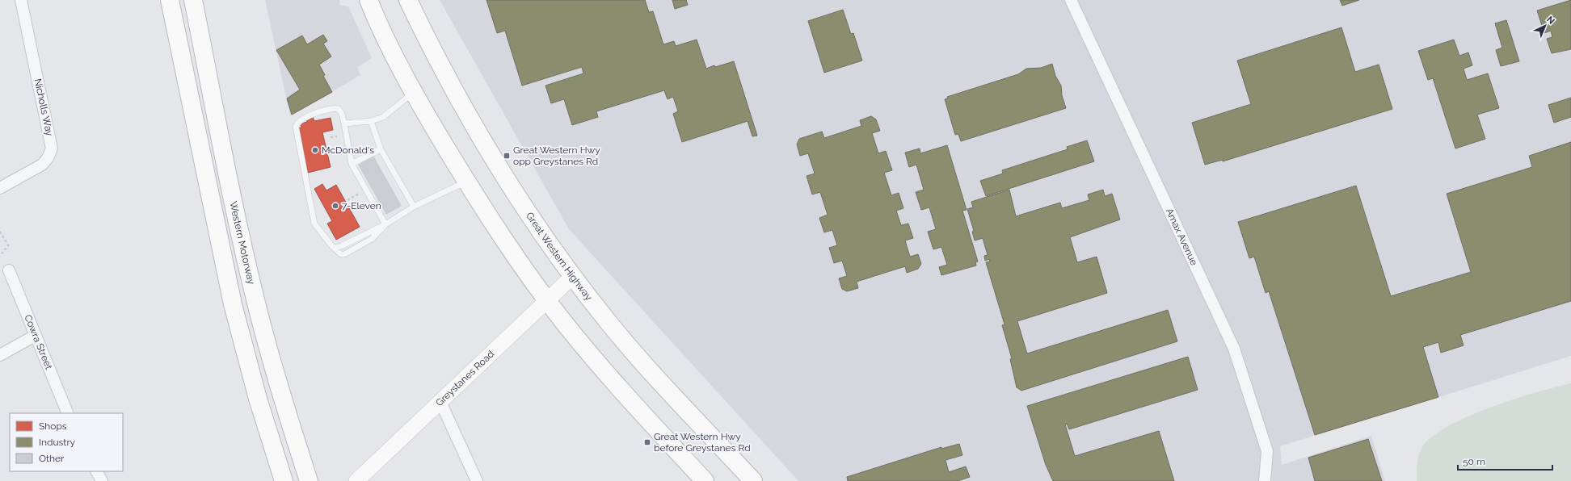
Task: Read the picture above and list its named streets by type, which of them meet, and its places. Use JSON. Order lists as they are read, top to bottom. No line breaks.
{"streets":{"highway":["Western Motorway","Great Western Highway"],"main road":["Greystanes Road"],"street":["Nicholls Way","Amax Avenue","Cowra Street"]},"crossings":[["Great Western Highway","Greystanes Road"]],"places":{"other":["McDonald's","7-Eleven"],"transit":["Great Western Hwy opp Greystanes Rd","Great Western Hwy before Greystanes Rd"]},"legend":["Shops","Industry","Other"],"scale_bar":"50 m","north":"top right"}
